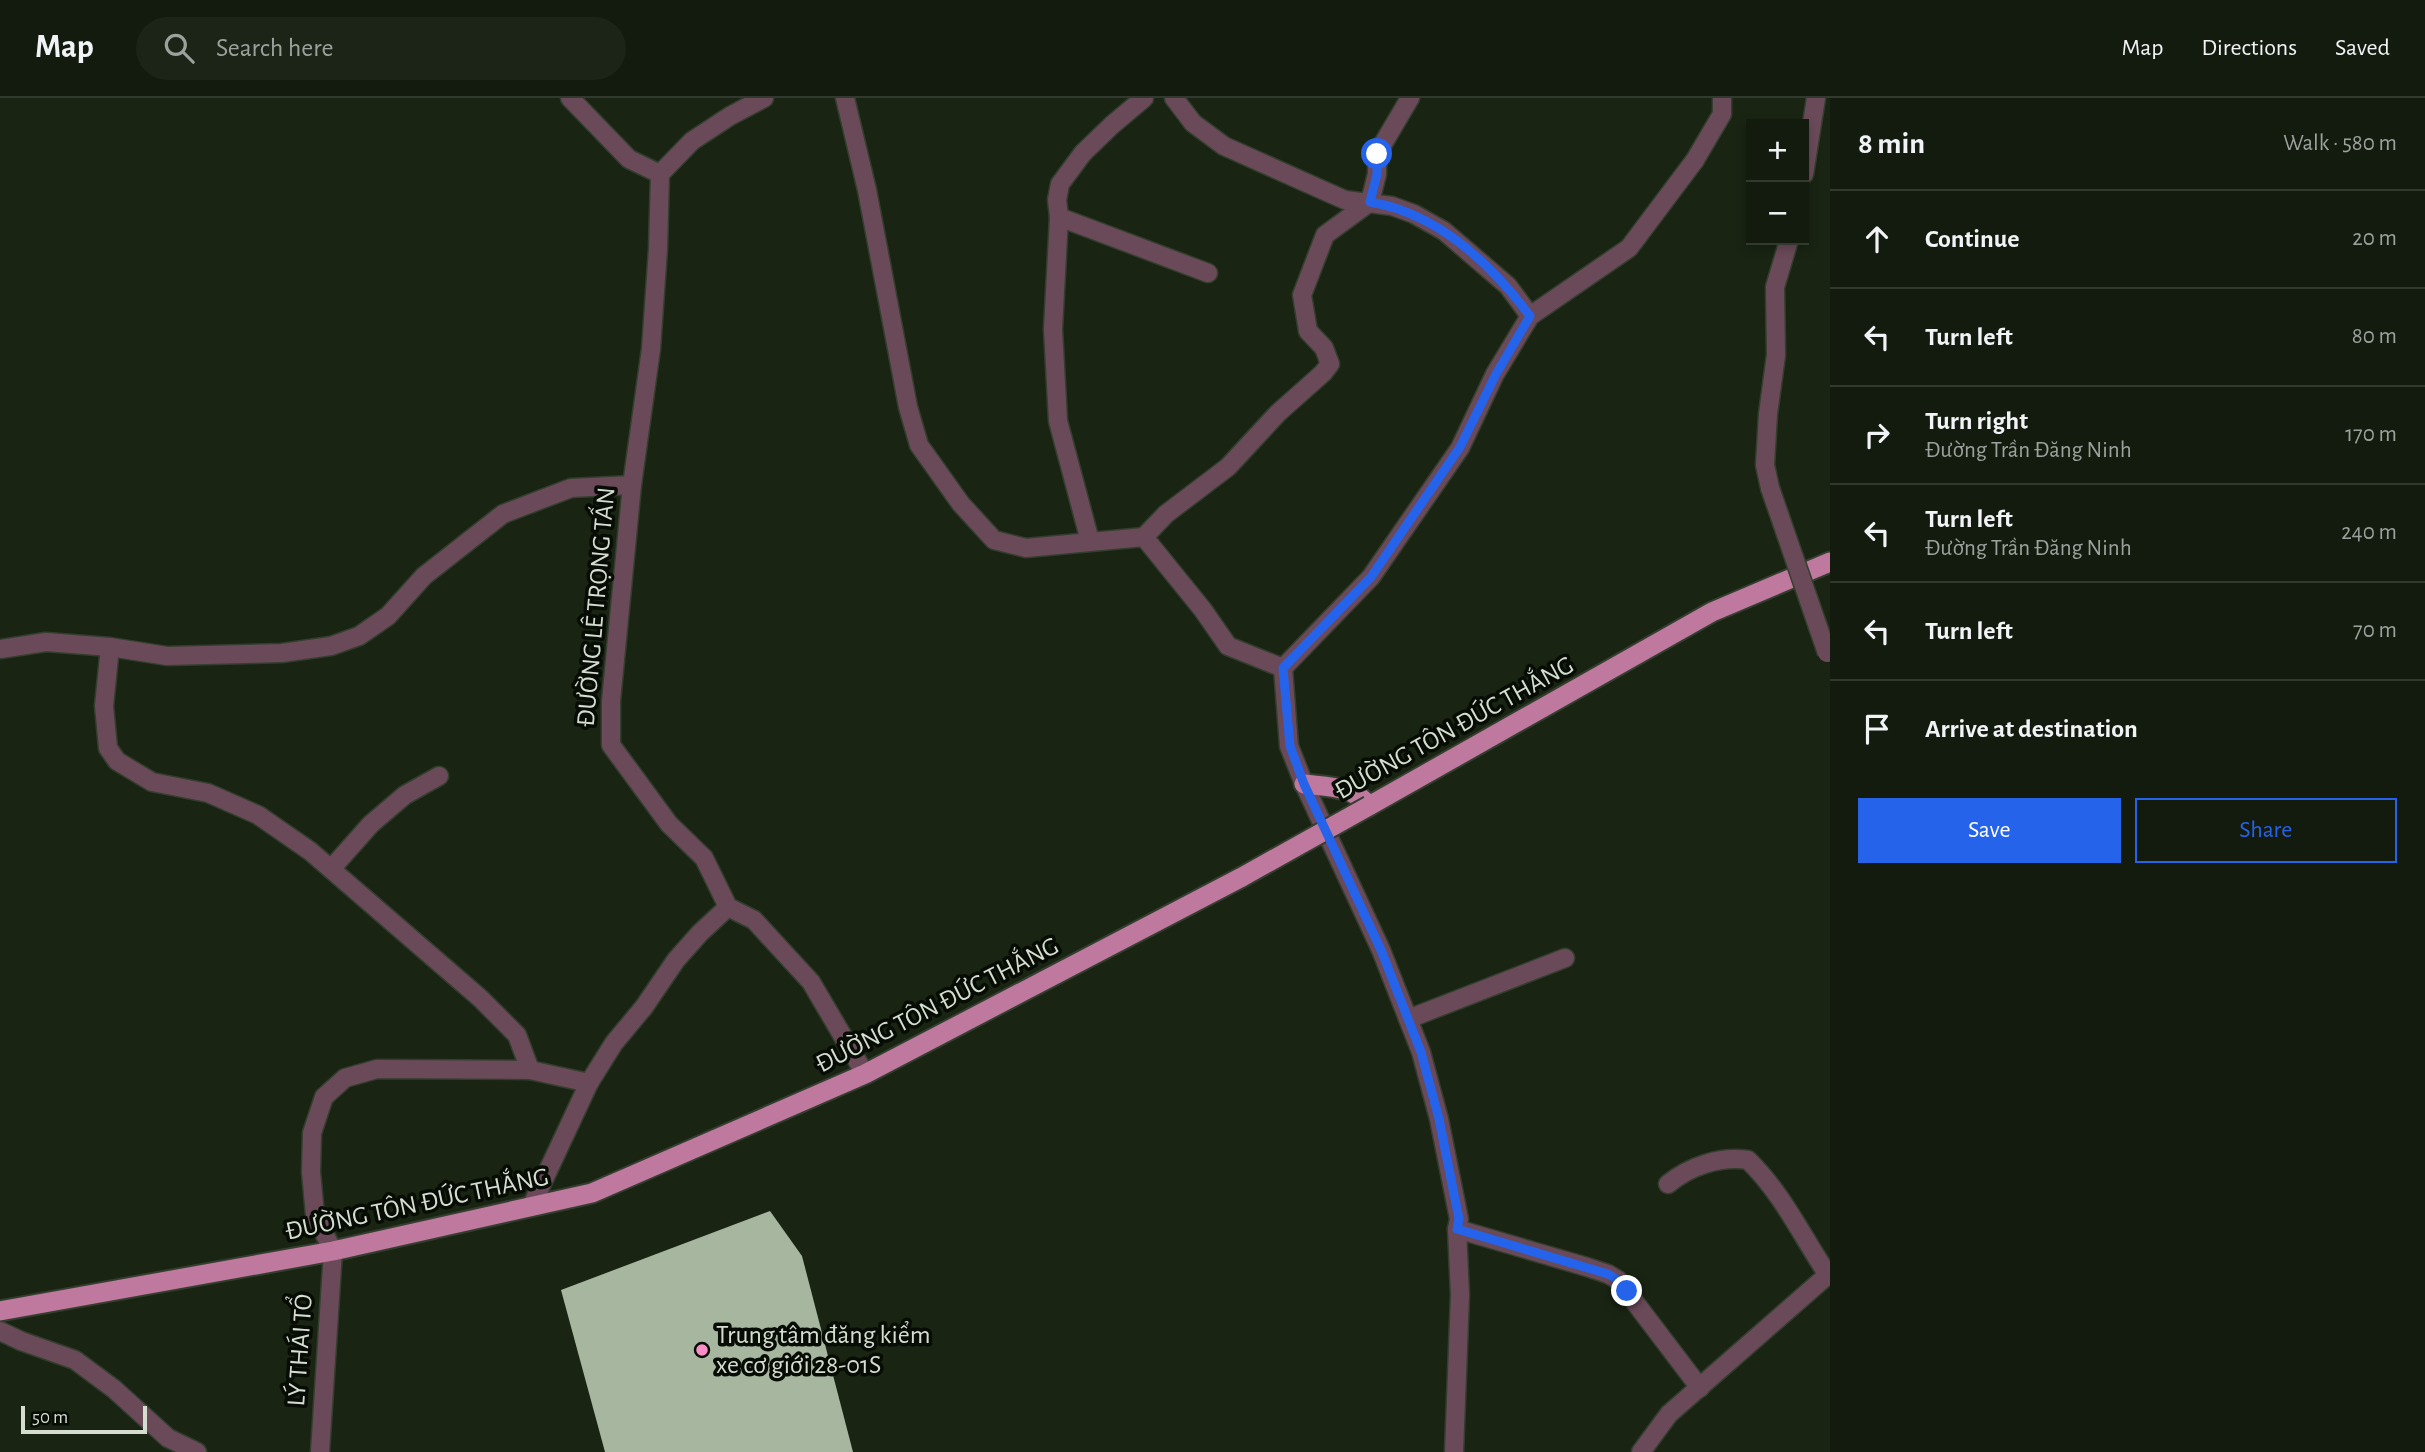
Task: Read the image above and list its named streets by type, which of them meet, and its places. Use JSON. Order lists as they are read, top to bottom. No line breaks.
{"streets":{"highway":["ĐƯỜNG TÔN ĐỨC THẮNG"],"street":["ĐƯỜNG LÊ TRỌNG TẤN","LÝ THÁI TỔ"]},"crossings":[["ĐƯỜNG TÔN ĐỨC THẮNG","LÝ THÁI TỔ"]],"places":["Trung tâm đăng kiểm xe cơ giới 28-01S"],"scale_bar":"50 m","page":{"header":"Map","search":"Search here","nav":["Map","Directions","Saved"],"heading":["8 min","Walk · 580 m"],"map_buttons":["+","−"],"list":[["Continue","20 m"],["Turn left","80 m"],["Turn right","Đường Trần Đăng Ninh","170 m"],["Turn left","Đường Trần Đăng Ninh","240 m"],["Turn left","70 m"],"Arrive at destination"],"buttons":["Save","Share"],"scale":"50 m"}}
